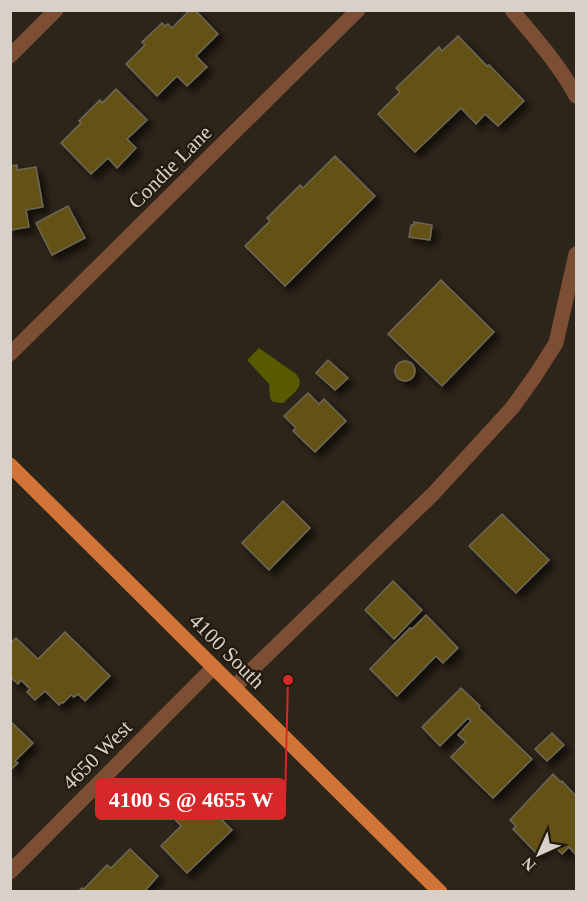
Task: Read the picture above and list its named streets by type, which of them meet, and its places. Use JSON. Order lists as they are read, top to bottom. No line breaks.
{"streets":{"main road":["4100 South"],"street":["Condie Lane","4650 West"]},"crossings":[["4100 South","4650 West"]],"places":["4100 S @ 4655 W"],"north":"bottom left"}
